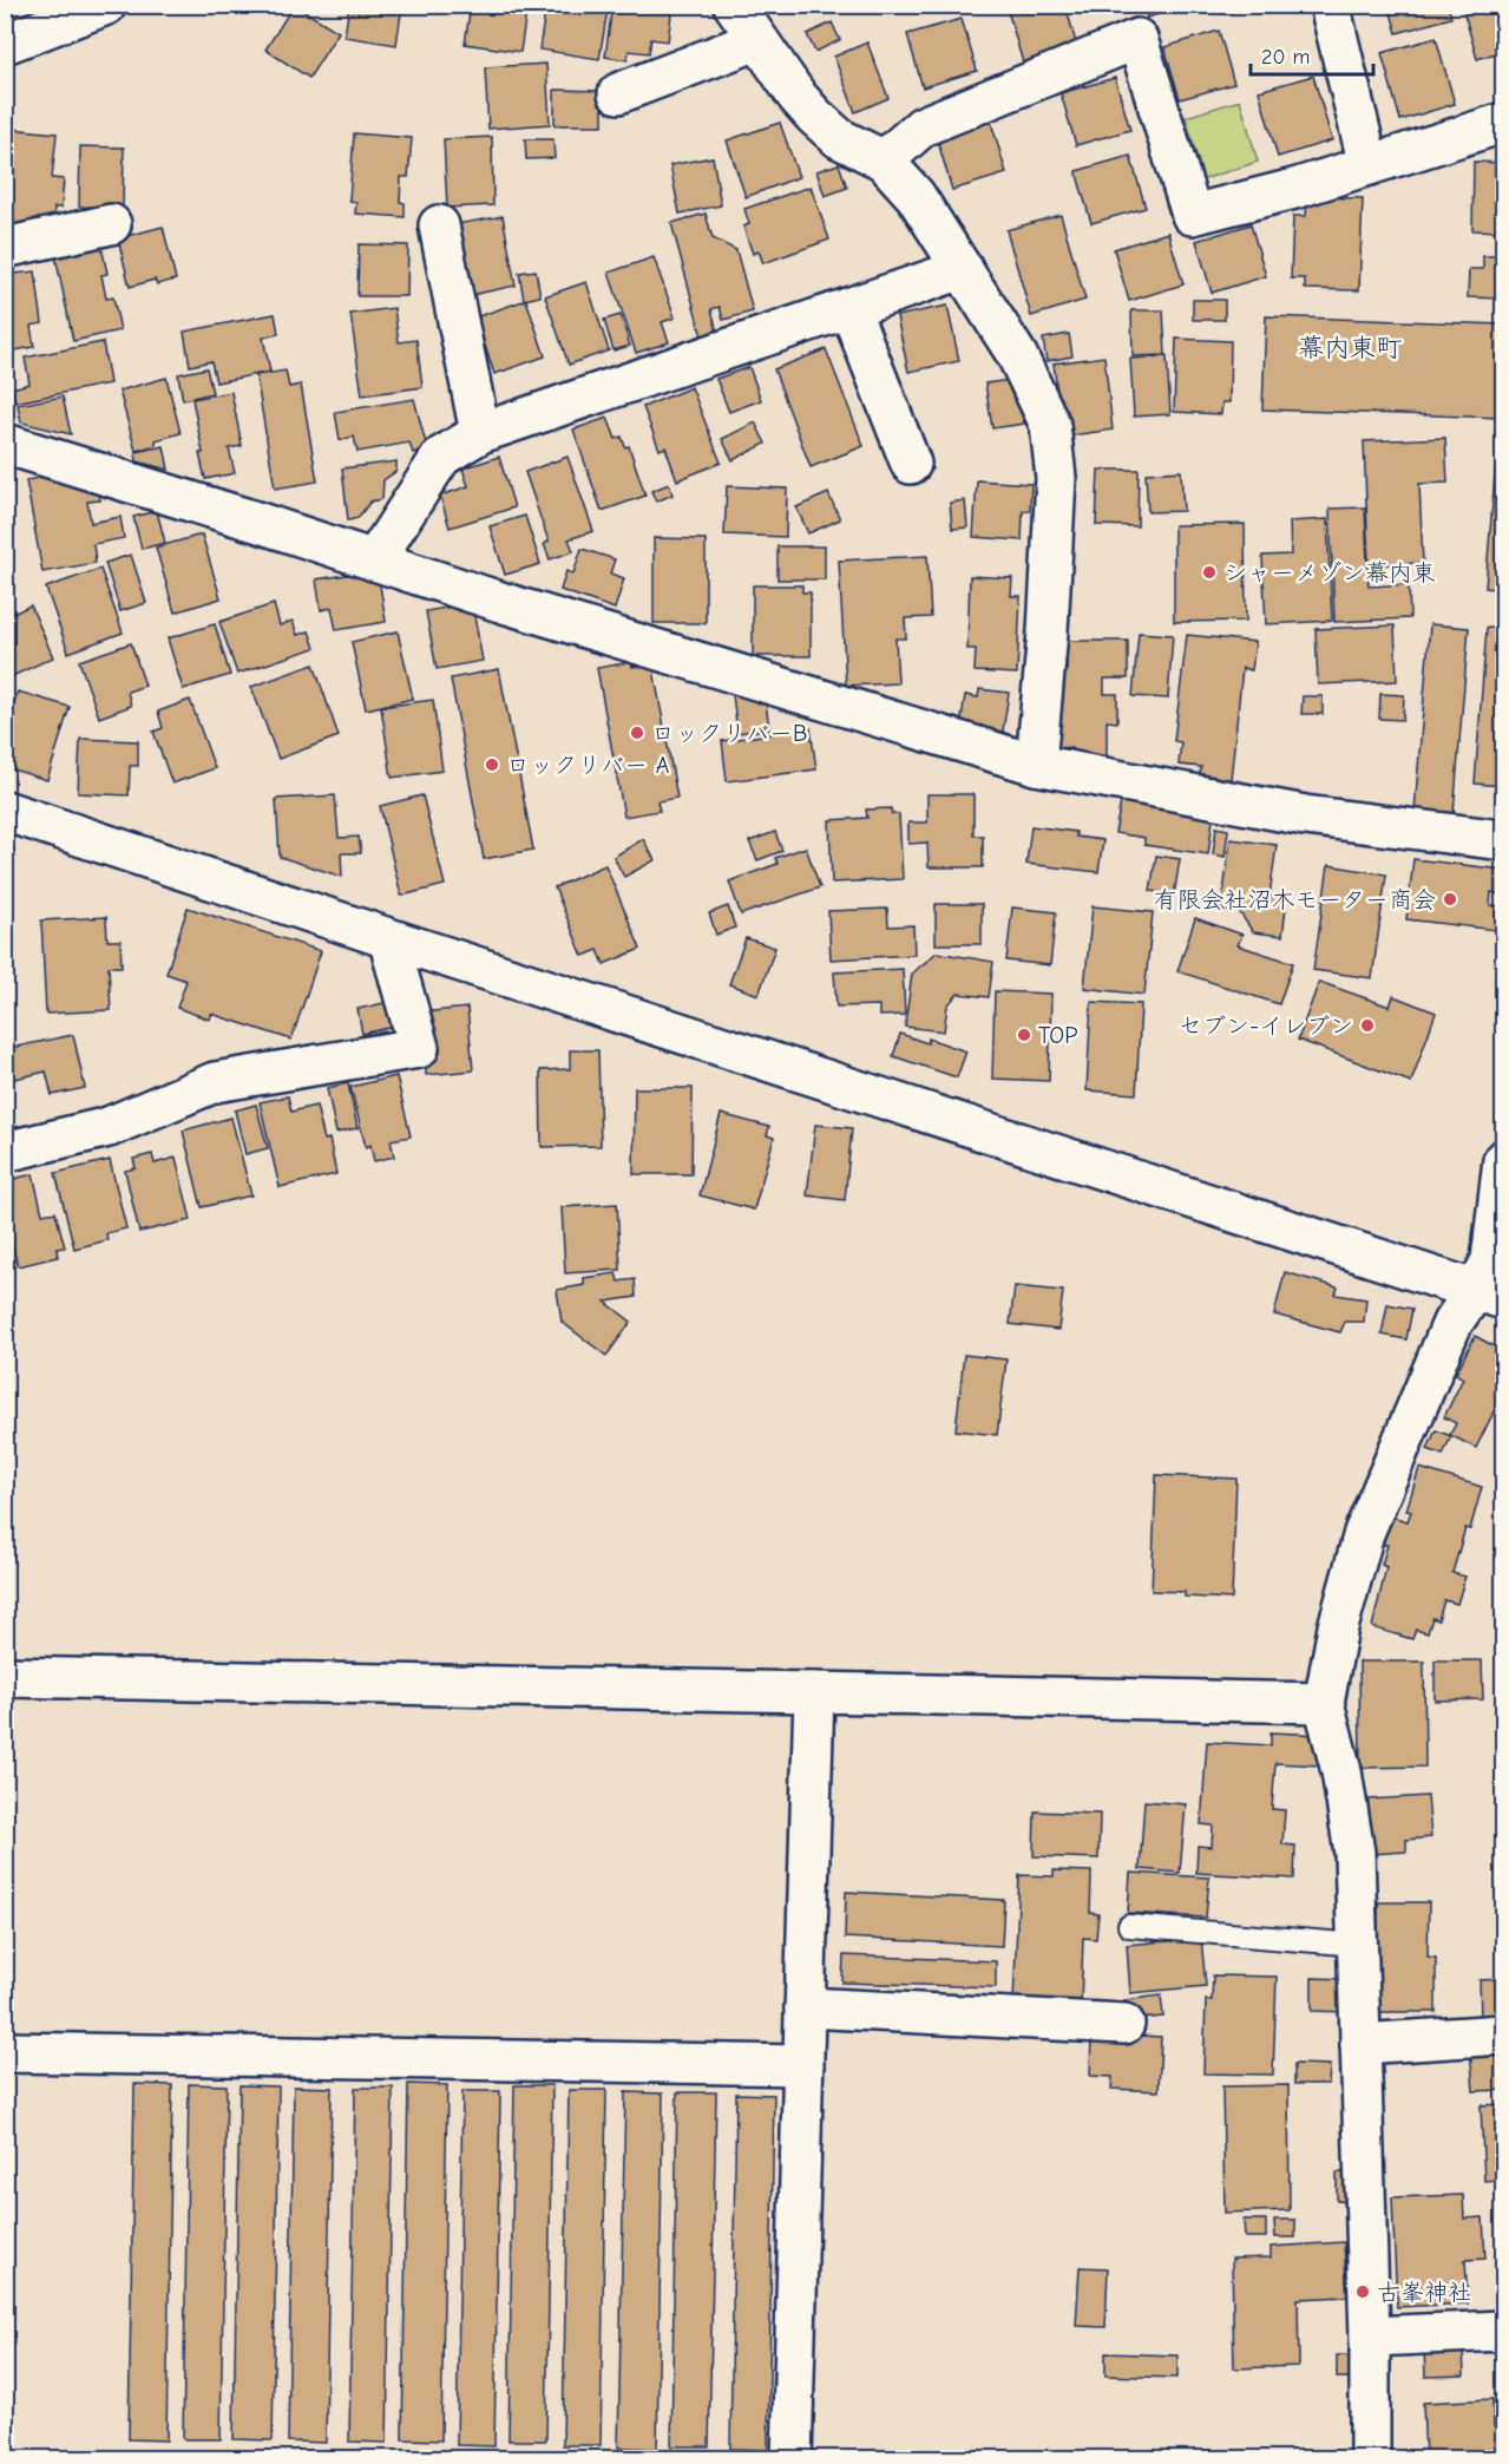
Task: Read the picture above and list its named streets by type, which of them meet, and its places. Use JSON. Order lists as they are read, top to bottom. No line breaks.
{"districts":["幕内東町"],"places":["シャーメゾン幕内東","ロックリバーB","ロックリバー A","有限会社沼木モーター商会","セブン-イレブン","TOP","古峯神社"],"scale_bar":"20 m"}
